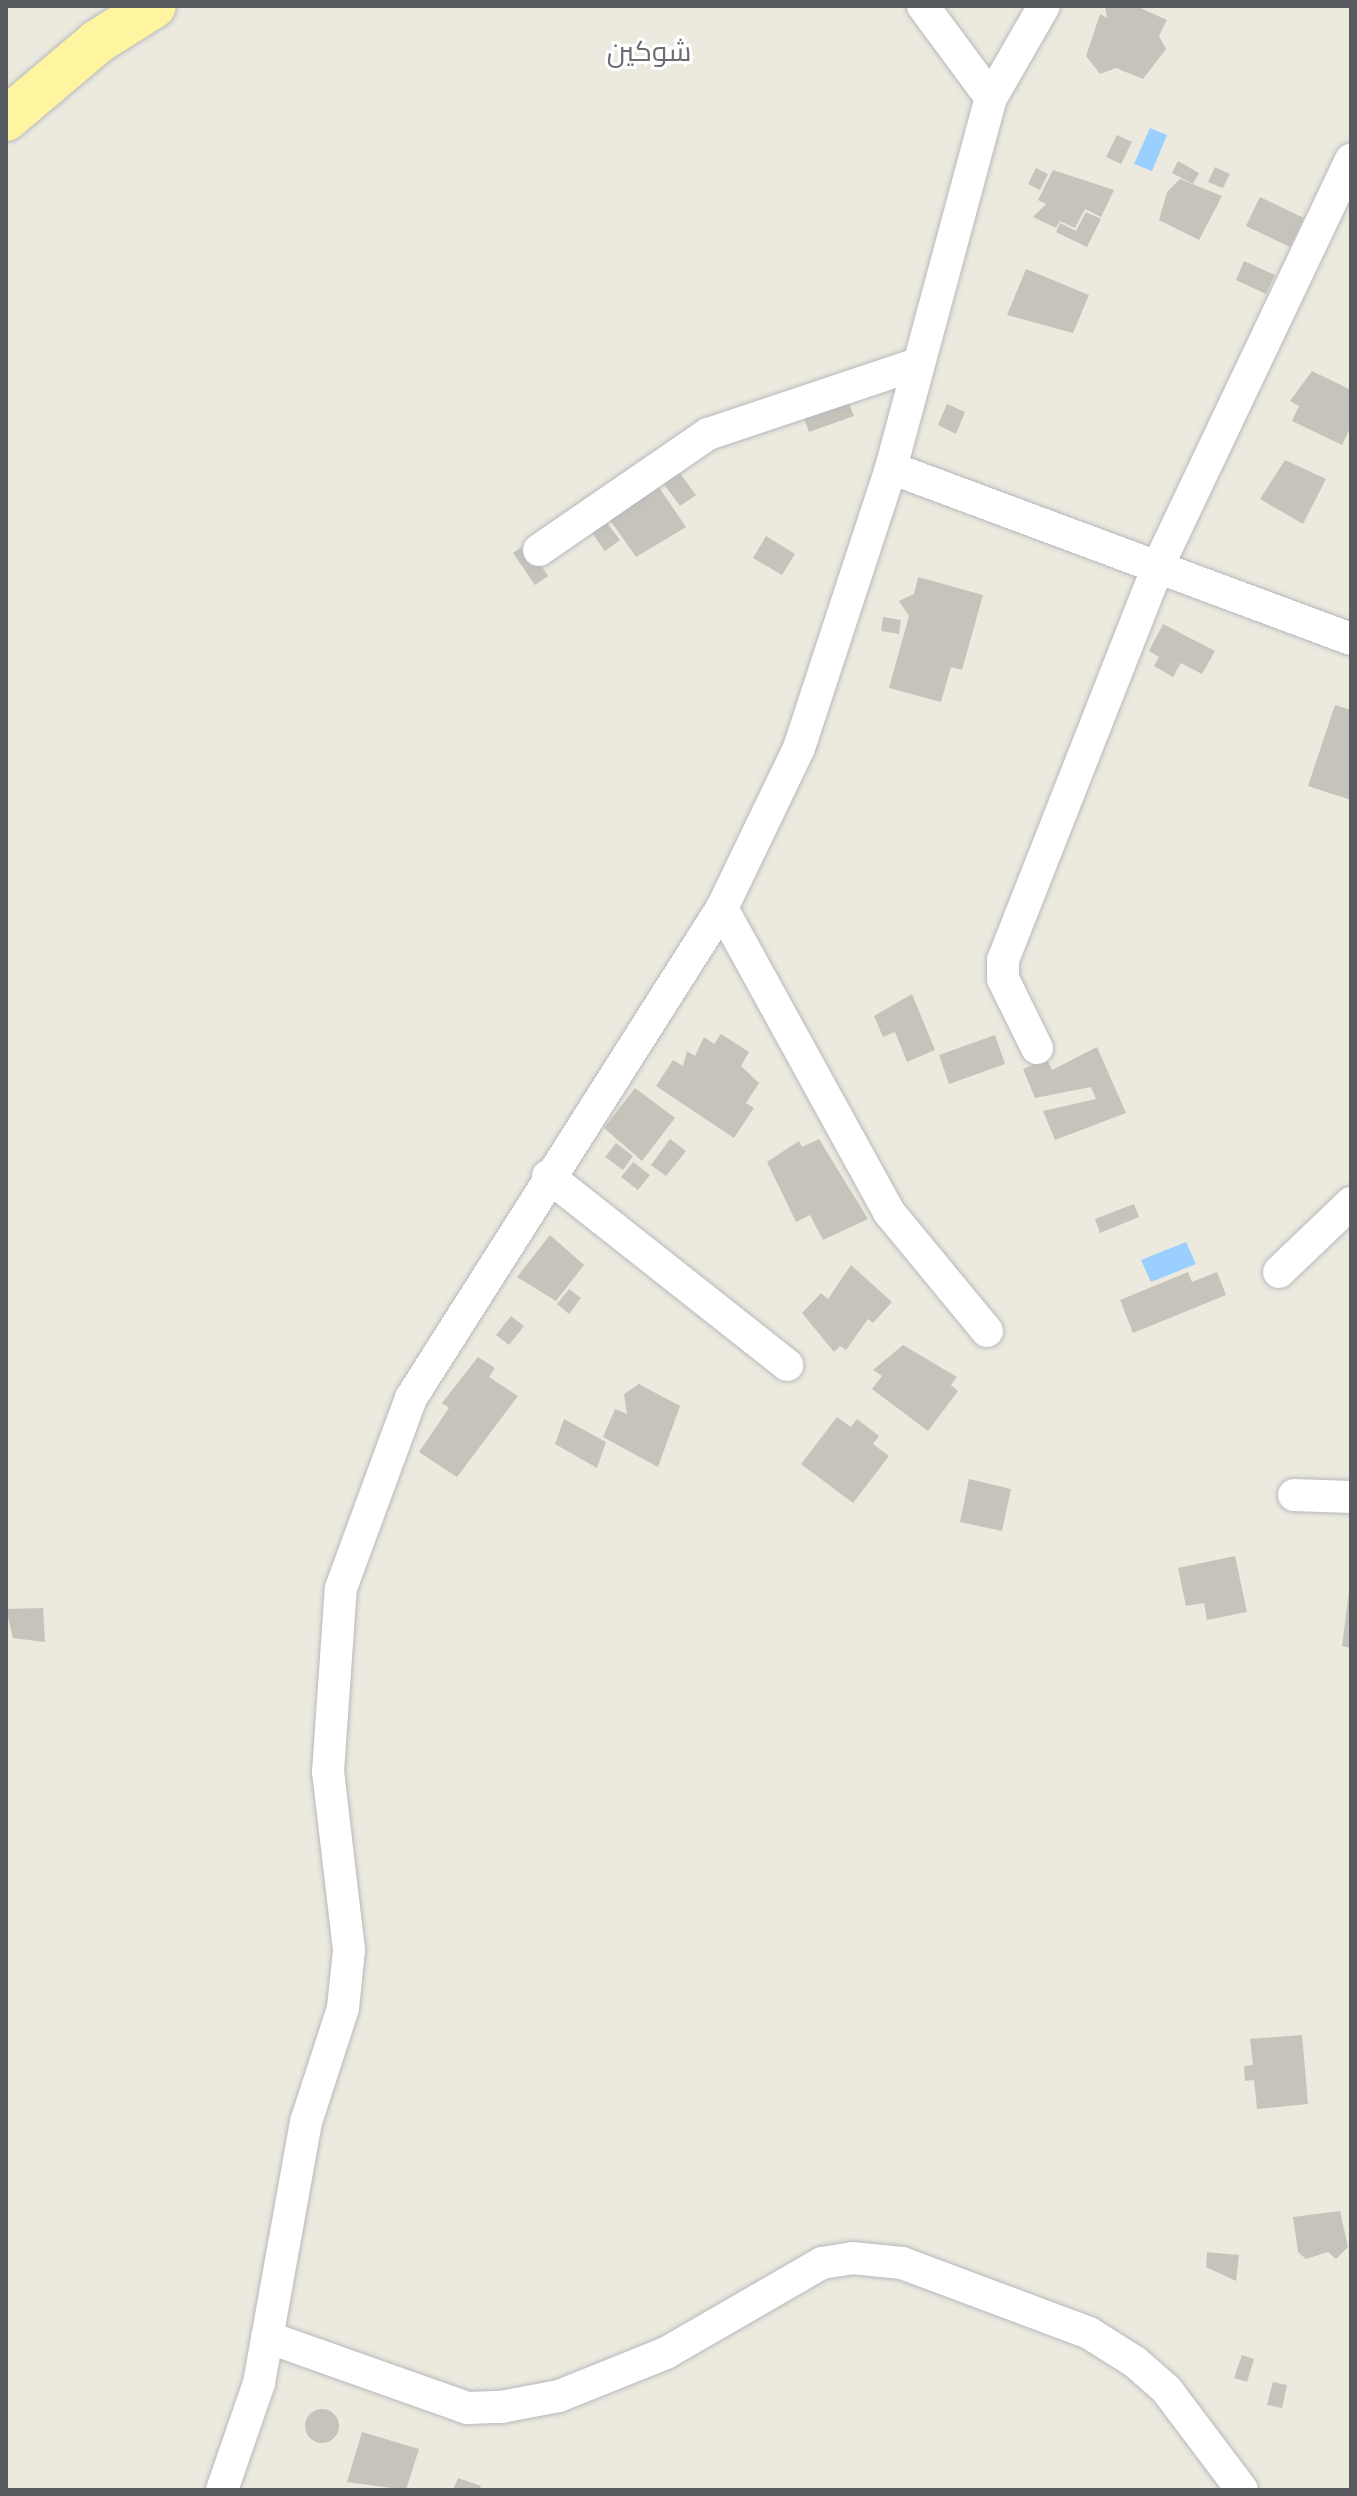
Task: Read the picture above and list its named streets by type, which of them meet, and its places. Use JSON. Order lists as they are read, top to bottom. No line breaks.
{"districts":["شوكين"]}
